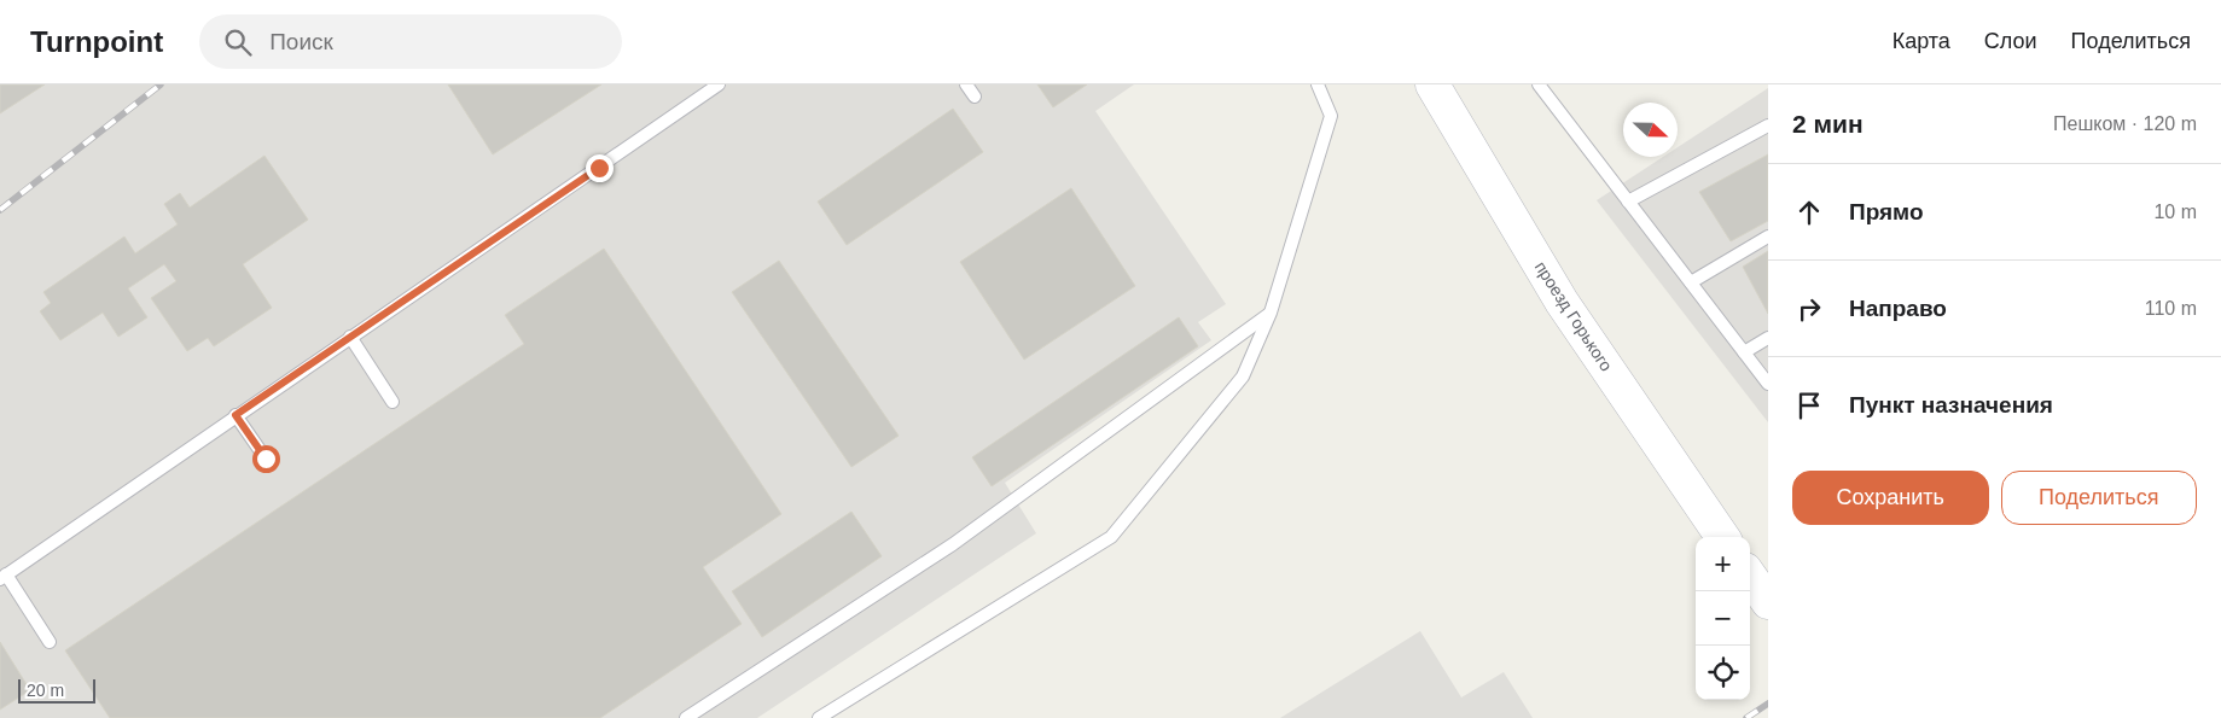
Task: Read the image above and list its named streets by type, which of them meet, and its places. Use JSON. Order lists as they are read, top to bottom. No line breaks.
{"streets":{"main road":["проезд Горького"]},"scale_bar":"20 m","north":"right","page":{"header":"Turnpoint","search":"Поиск","nav":["Карта","Слои","Поделиться"],"heading":["2 мин","Пешком · 120 m"],"list":[["Прямо","10 m"],["Направо","110 m"],"Пункт назначения"],"buttons":["Сохранить","Поделиться"],"map_buttons":["+","−"],"scale":"20 m"}}
